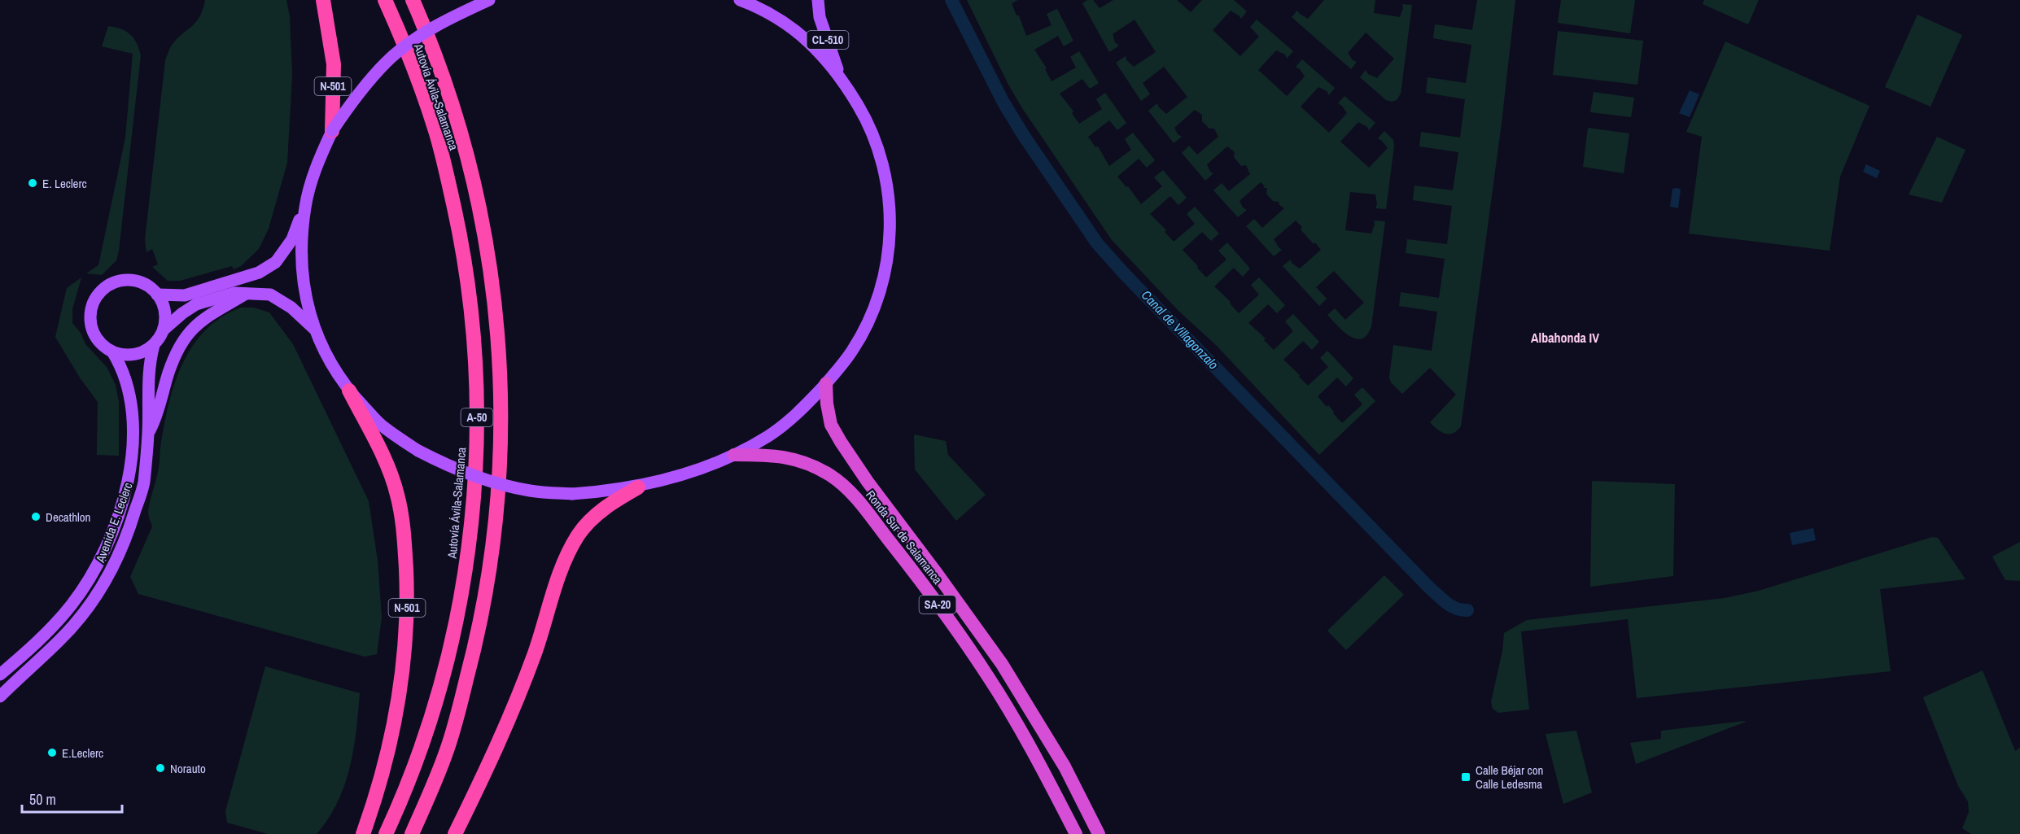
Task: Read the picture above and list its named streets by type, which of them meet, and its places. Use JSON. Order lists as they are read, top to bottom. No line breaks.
{"streets":{"highway":["N-501","Autovía Ávila-Salamanca","A-50","Ronda Sur de Salamanca","SA-20"],"main road":["CL-510","Avenida E. Leclerc"]},"districts":["Albahonda IV"],"water":["Canal de Villagonzalo"],"places":{"other":["E. Leclerc","Decathlon","E.Leclerc","Norauto"],"transit":["Calle Béjar con Calle Ledesma"]},"scale_bar":"50 m"}
